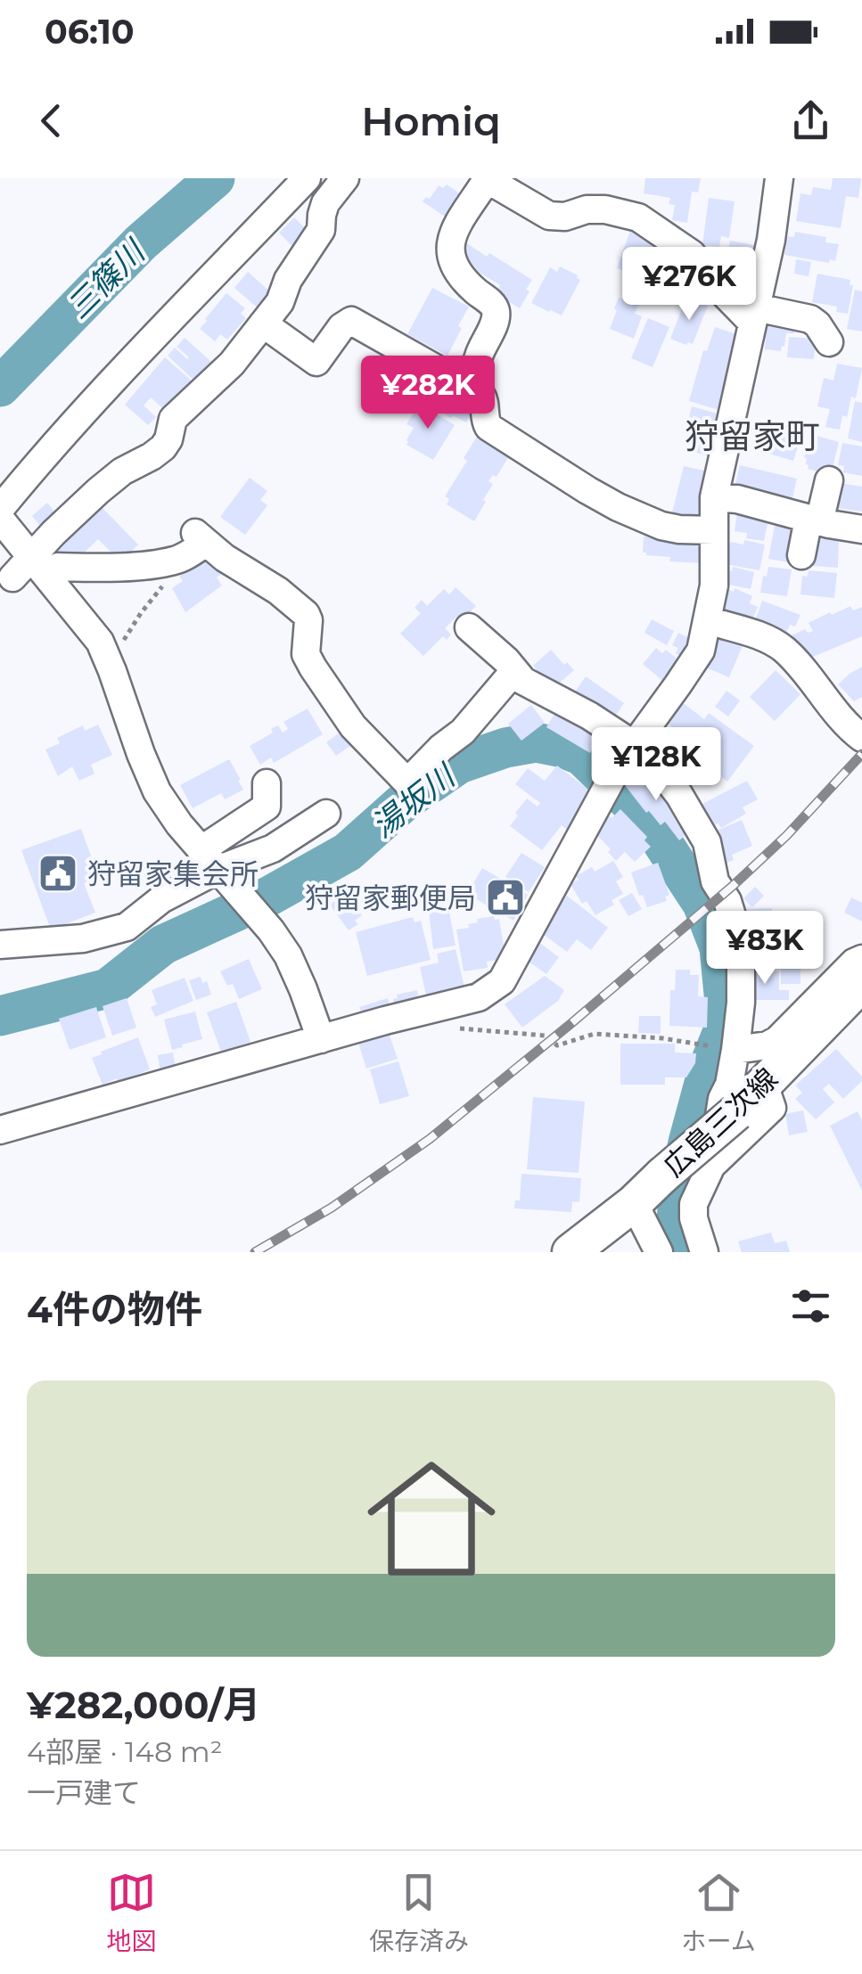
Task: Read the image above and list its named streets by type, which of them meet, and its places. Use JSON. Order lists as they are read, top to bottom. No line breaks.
{"streets":{"main road":["広島三次線"]},"districts":["狩留家町"],"water":["三篠川","湯坂川"],"places":{"public building":["狩留家集会所","狩留家郵便局"]},"page":{"status":"06:10","header":"Homiq","price":["¥276K","¥282K","¥128K","¥83K"],"heading":"4件の物件","list":[{"name":"¥282,000/月","note":"4部屋 · 148 m² · 一戸建て"}],"tabs":["地図","保存済み","ホーム"]}}
